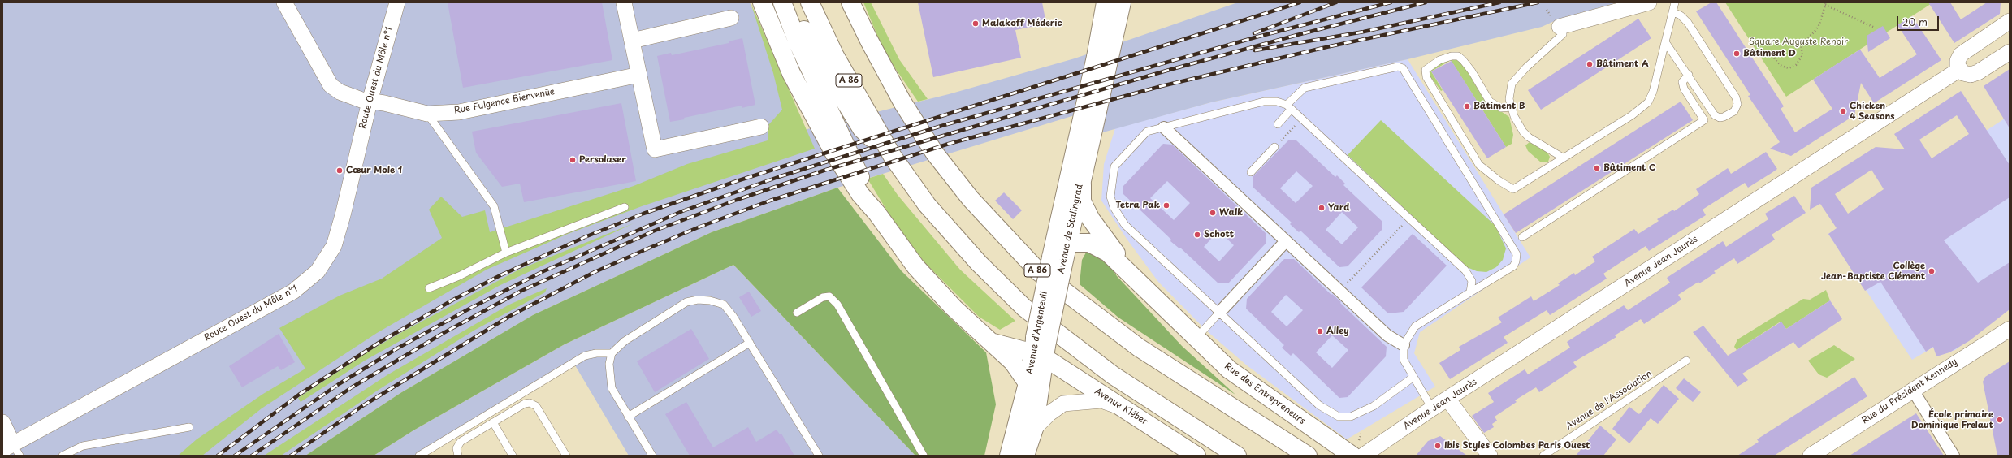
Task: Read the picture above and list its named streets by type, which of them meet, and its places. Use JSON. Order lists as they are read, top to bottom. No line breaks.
{"streets":{"main road":["A 86","Avenue de Stalingrad","Avenue d'Argenteuil","Rue des Entrepreneurs","Avenue Kléber"],"street":["Route Ouest du Môle n°1","Rue Fulgence Bienvenüe","Avenue Jean Jaurès","Rue du Président Kennedy"],"lane":["Avenue de l'Association"]},"crossings":[["Route Ouest du Môle n°1","Rue Fulgence Bienvenüe"],["Avenue de Stalingrad","Avenue d'Argenteuil"],["Avenue de Stalingrad","Rue des Entrepreneurs"],["Avenue de Stalingrad","Avenue Kléber"],["Avenue d'Argenteuil","Avenue Kléber"]],"parks":["Square Auguste Renoir"],"places":["Malakoff Méderic","Bâtiment D","Bâtiment A","Bâtiment B","Chicken 4 Seasons","Persolaser","Bâtiment C","Cœur Mole 1","Tetra Pak","Yard","Walk","Schott","Collège Jean-Baptiste Clément","Alley","École primaire Dominique Frelaut","Ibis Styles Colombes Paris Ouest"],"scale_bar":"20 m"}
